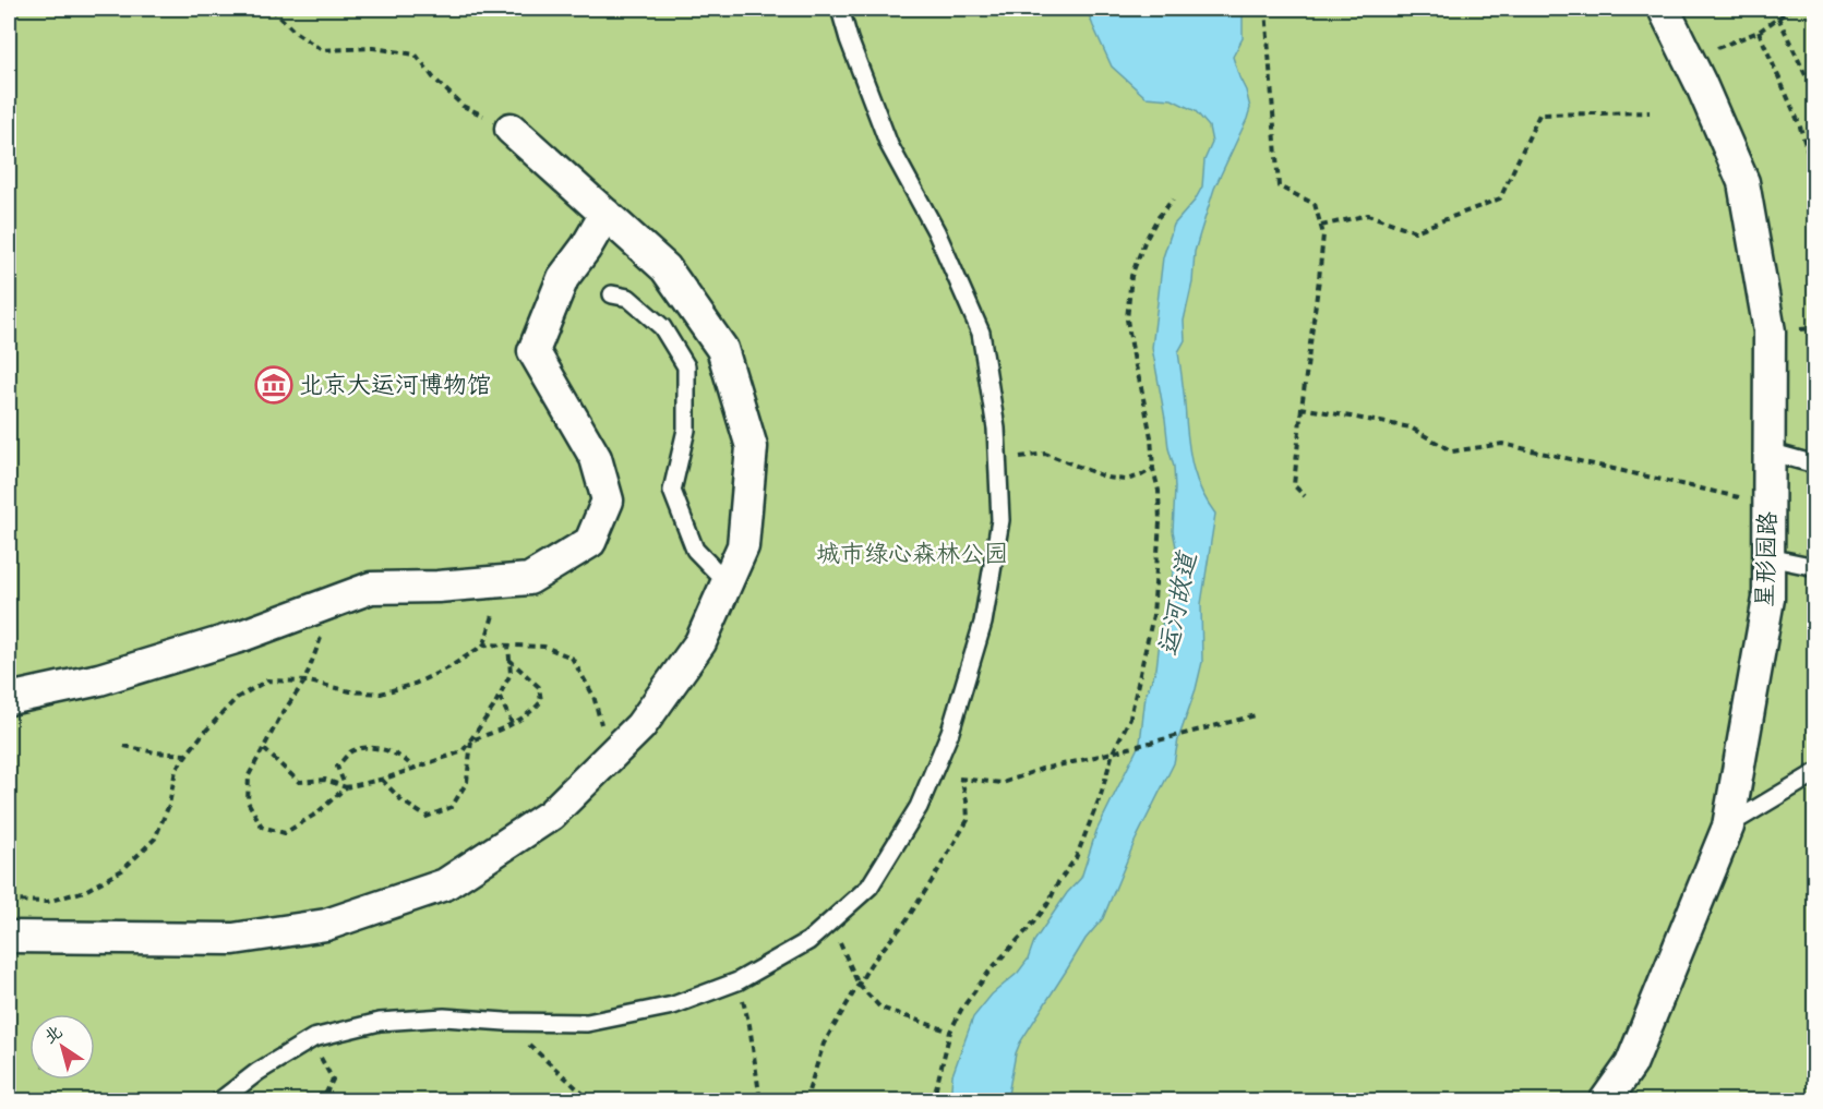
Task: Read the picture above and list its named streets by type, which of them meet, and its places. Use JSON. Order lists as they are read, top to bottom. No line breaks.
{"streets":{"street":["星形园路"]},"water":["运河故道"],"parks":["城市绿心森林公园"],"places":{"museum":["北京大运河博物馆"]},"north":"top left"}
